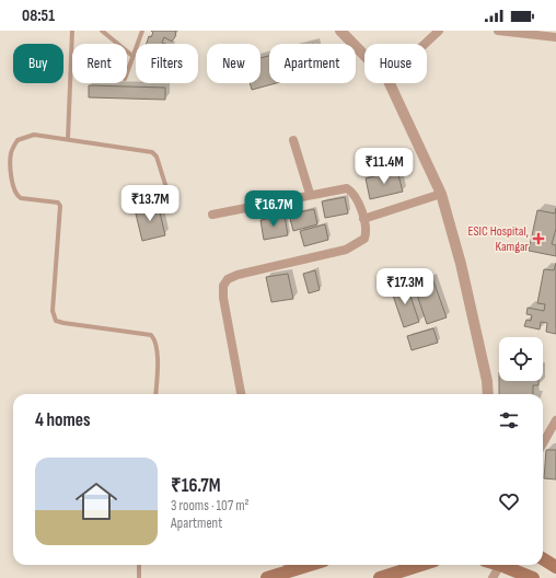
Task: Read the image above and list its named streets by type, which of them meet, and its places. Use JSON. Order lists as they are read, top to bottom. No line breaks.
{"places":{"health":["ESIC Hospital, Kamgar"]},"page":{"status":"08:51","chip":["Buy","Rent","Filters","New","Apartment","House"],"price":["₹11.4M","₹13.7M","₹16.7M","₹17.3M"],"heading":"4 homes","list":[{"name":"₹16.7M","note":"3 rooms · 107 m² · Apartment"}]}}
